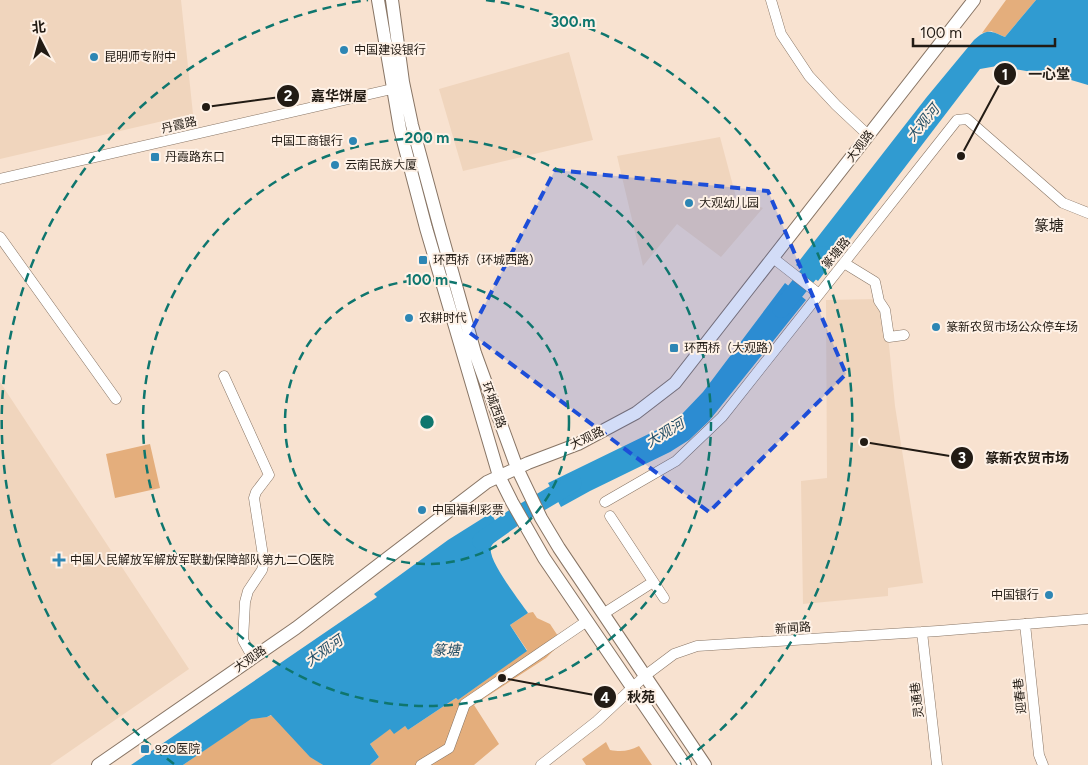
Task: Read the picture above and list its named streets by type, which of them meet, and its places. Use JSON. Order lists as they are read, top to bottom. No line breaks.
{"streets":{"main road":["大观路","环城西路"],"street":["丹霞路","篆塘路","新闻路","迎春巷","灵通巷"]},"crossings":[["丹霞路","环城西路"],["大观路","环城西路"],["环城西路","新闻路"],["新闻路","迎春巷"],["新闻路","灵通巷"]],"districts":["篆塘"],"water":["大观河","篆塘"],"places":{"other":["中国建设银行","昆明师专附中","嘉华饼屋","中国工商银行","一心堂","云南民族大厦","大观幼儿园","农耕时代","篆新农贸市场公众停车场","篆新农贸市场","中国福利彩票","中国银行","秋苑"],"transit":["丹霞路东口","环西桥（环城西路）","环西桥（大观路）","920医院"],"health":["中国人民解放军解放军联勤保障部队第九二〇医院"]},"scale_bar":"100 m","north":"top","rings":["300 m","200 m","100 m"]}
